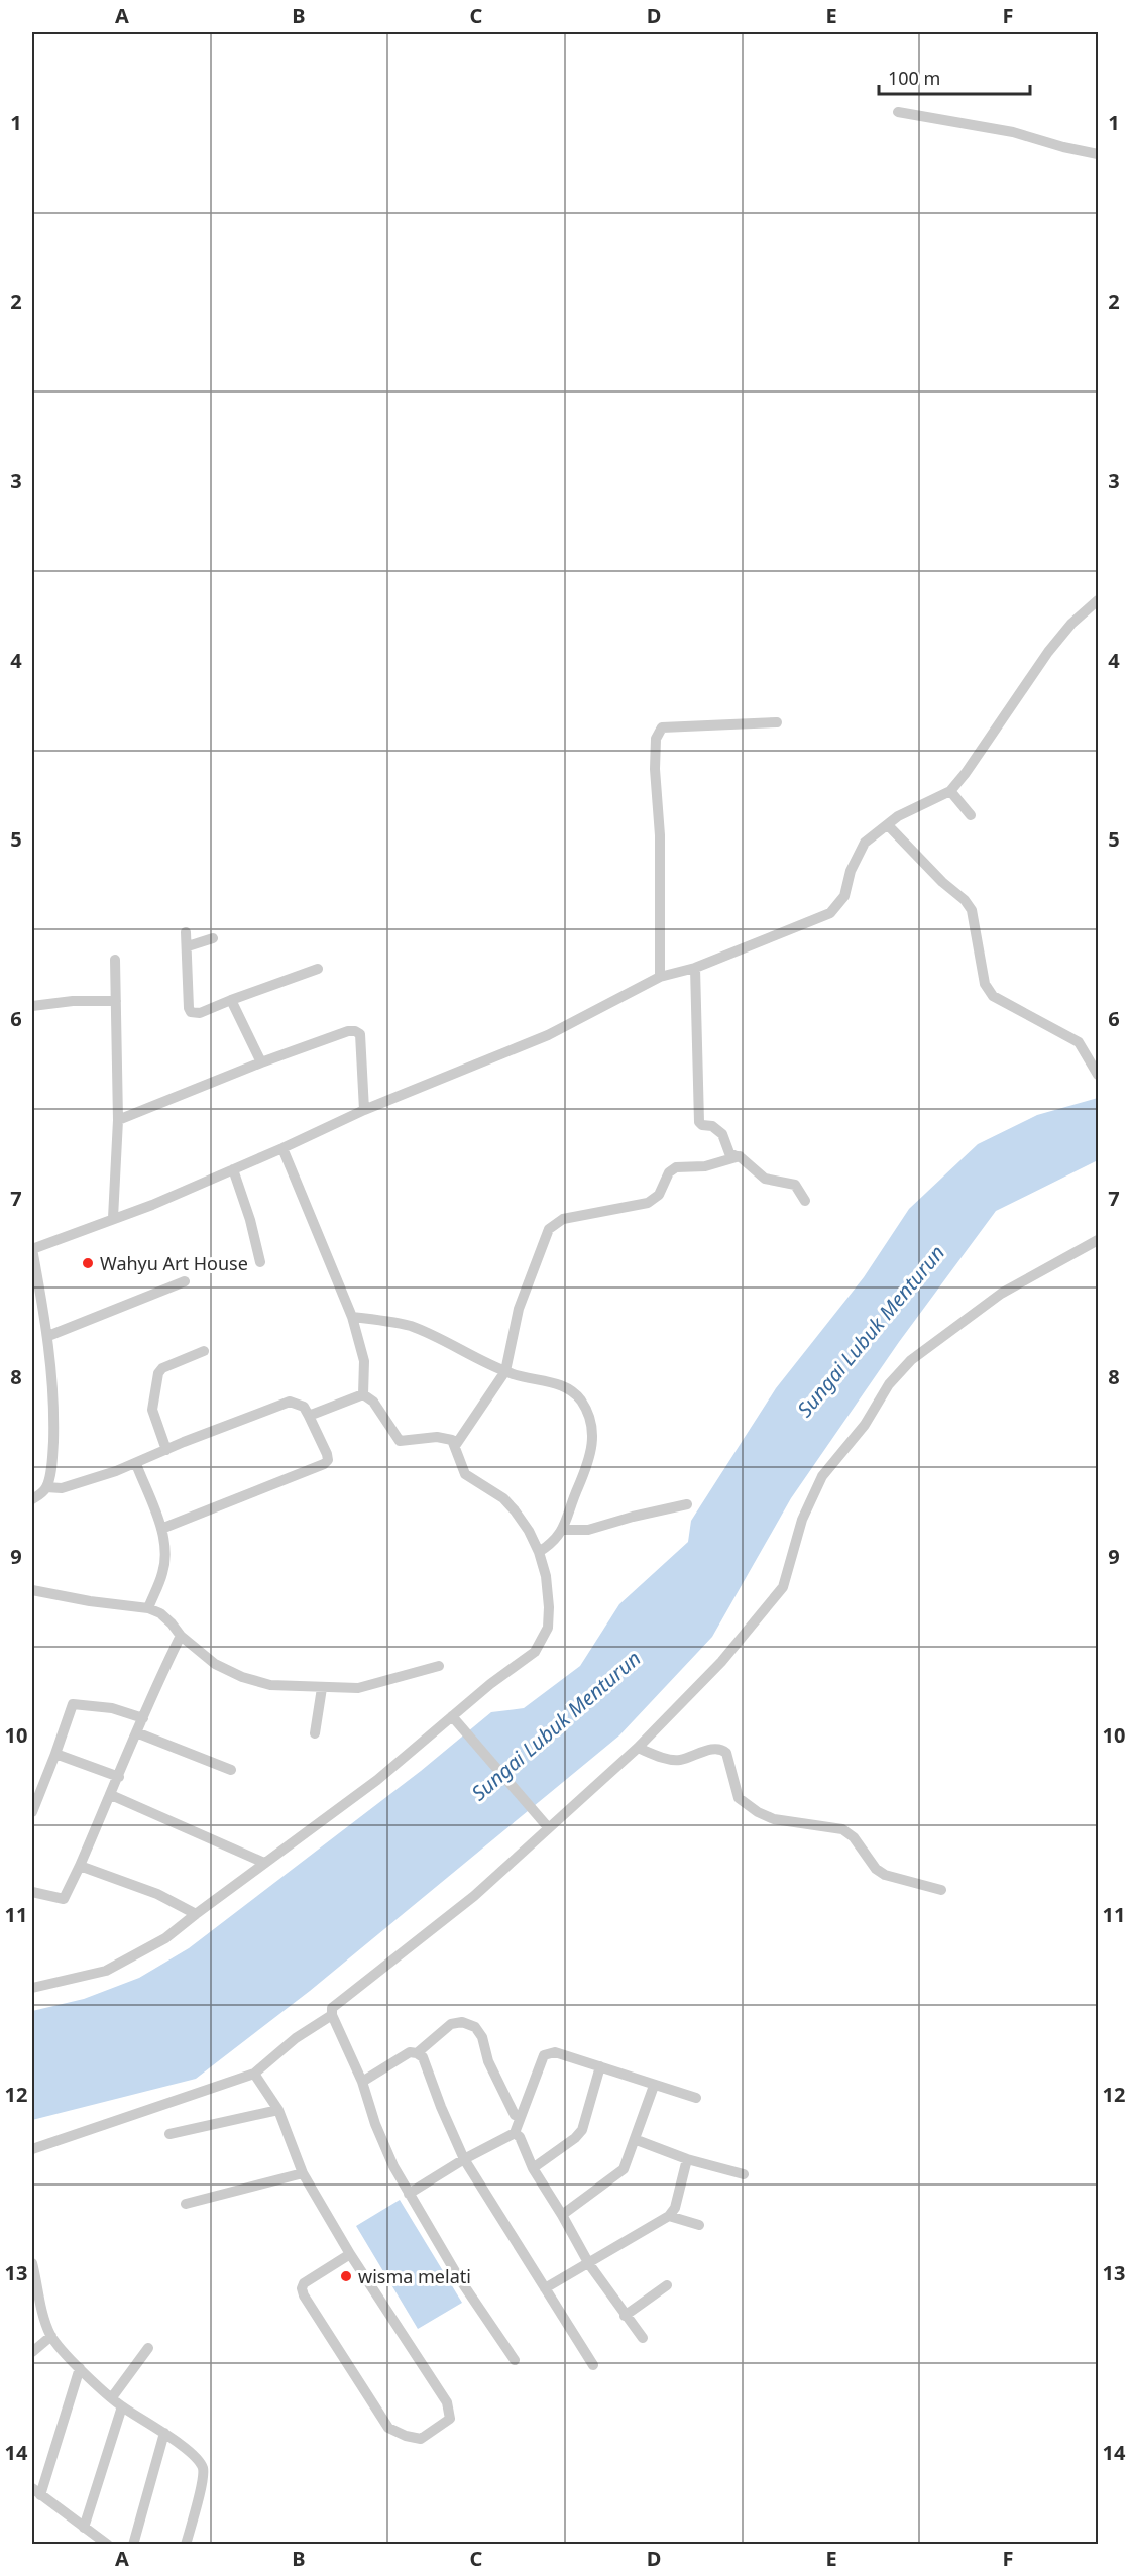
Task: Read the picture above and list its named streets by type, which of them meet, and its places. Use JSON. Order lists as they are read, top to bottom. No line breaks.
{"water":["Sungai Lubuk Menturun"],"places":["Wahyu Art House","wisma melati"],"scale_bar":"100 m","grid":{"columns":["A","B","C","D","E","F"],"rows":["1","2","3","4","5","6","7","8","9","10","11","12","13","14"]}}
